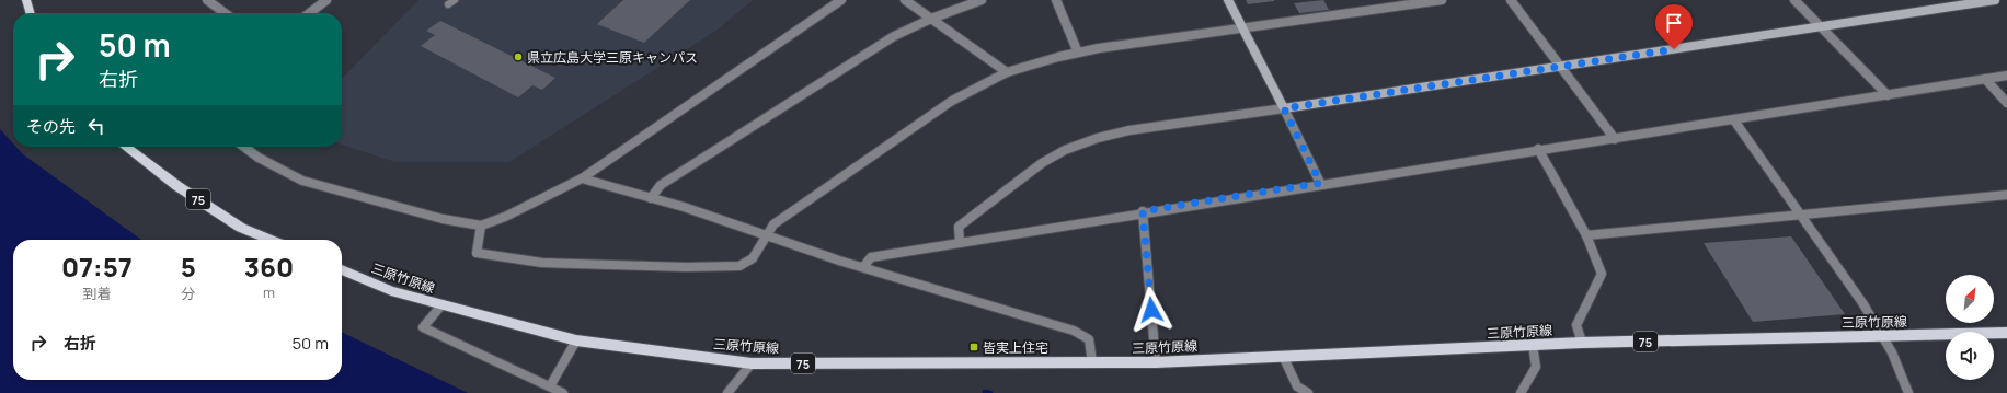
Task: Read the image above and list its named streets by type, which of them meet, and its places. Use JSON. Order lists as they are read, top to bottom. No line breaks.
{"streets":{"main road":["75","三原竹原線"]},"places":{"other":["県立広島大学三原キャンパス"],"transit":["皆実上住宅"]},"north":"top right","page":{"turn":["50 m","右折"],"then":"その先","eta":["07:57","到着","5","分","360","m"],"list":[{"name":"右折","value":"50 m"}]}}
